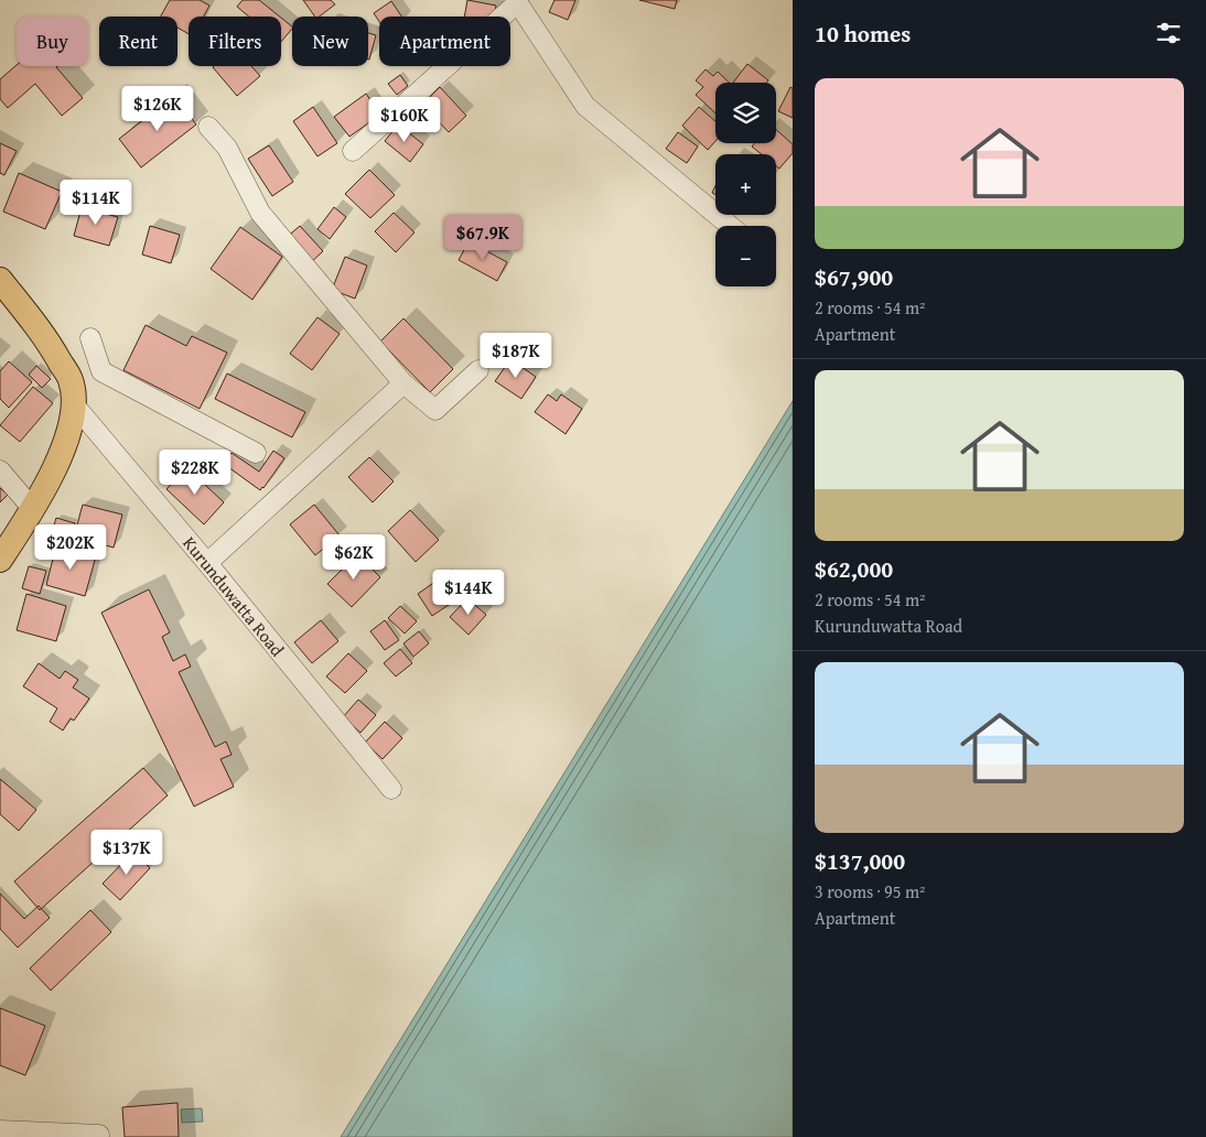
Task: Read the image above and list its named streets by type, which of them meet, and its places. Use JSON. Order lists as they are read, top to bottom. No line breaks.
{"streets":{"street":["Kurunduwatta Road"]},"page":{"heading":"10 homes","chip":["Buy","Rent","Filters","New","Apartment"],"list":[{"name":"$67,900","note":"2 rooms · 54 m² · Apartment"},{"name":"$62,000","note":"2 rooms · 54 m² · Kurunduwatta Road"},{"name":"$137,000","note":"3 rooms · 95 m² · Apartment"}],"map_buttons":["+","−"],"price":["$126K","$160K","$114K","$67.9K","$187K","$228K","$202K","$62K","$144K","$137K"]}}
